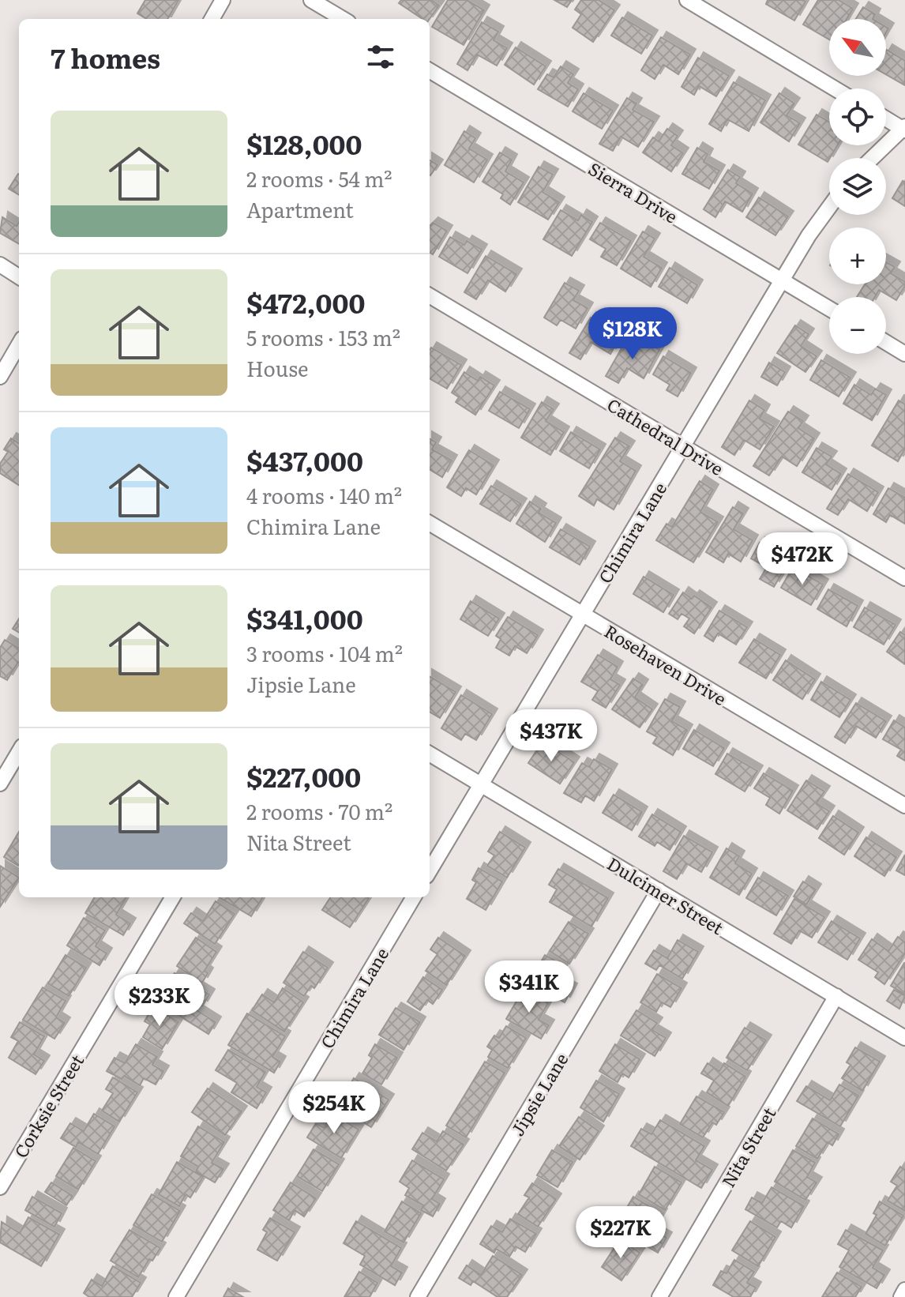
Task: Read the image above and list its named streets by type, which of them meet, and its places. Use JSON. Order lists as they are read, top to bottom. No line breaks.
{"streets":{"street":["Sierra Drive","Cathedral Drive","Chimira Lane","Rosehaven Drive","Dulcimer Street","Jipsie Lane","Corksie Street","Nita Street"]},"crossings":[["Sierra Drive","Chimira Lane"],["Cathedral Drive","Chimira Lane"],["Chimira Lane","Rosehaven Drive"],["Chimira Lane","Dulcimer Street"],["Dulcimer Street","Jipsie Lane"],["Dulcimer Street","Nita Street"]],"north":"top left","page":{"map_buttons":["+","−"],"heading":"7 homes","list":[{"name":"$128,000","note":"2 rooms · 54 m² · Apartment"},{"name":"$472,000","note":"5 rooms · 153 m² · House"},{"name":"$437,000","note":"4 rooms · 140 m² · Chimira Lane"},{"name":"$341,000","note":"3 rooms · 104 m² · Jipsie Lane"},{"name":"$227,000","note":"2 rooms · 70 m² · Nita Street"}],"price":["$128K","$472K","$437K","$341K","$233K","$254K","$227K"]}}
